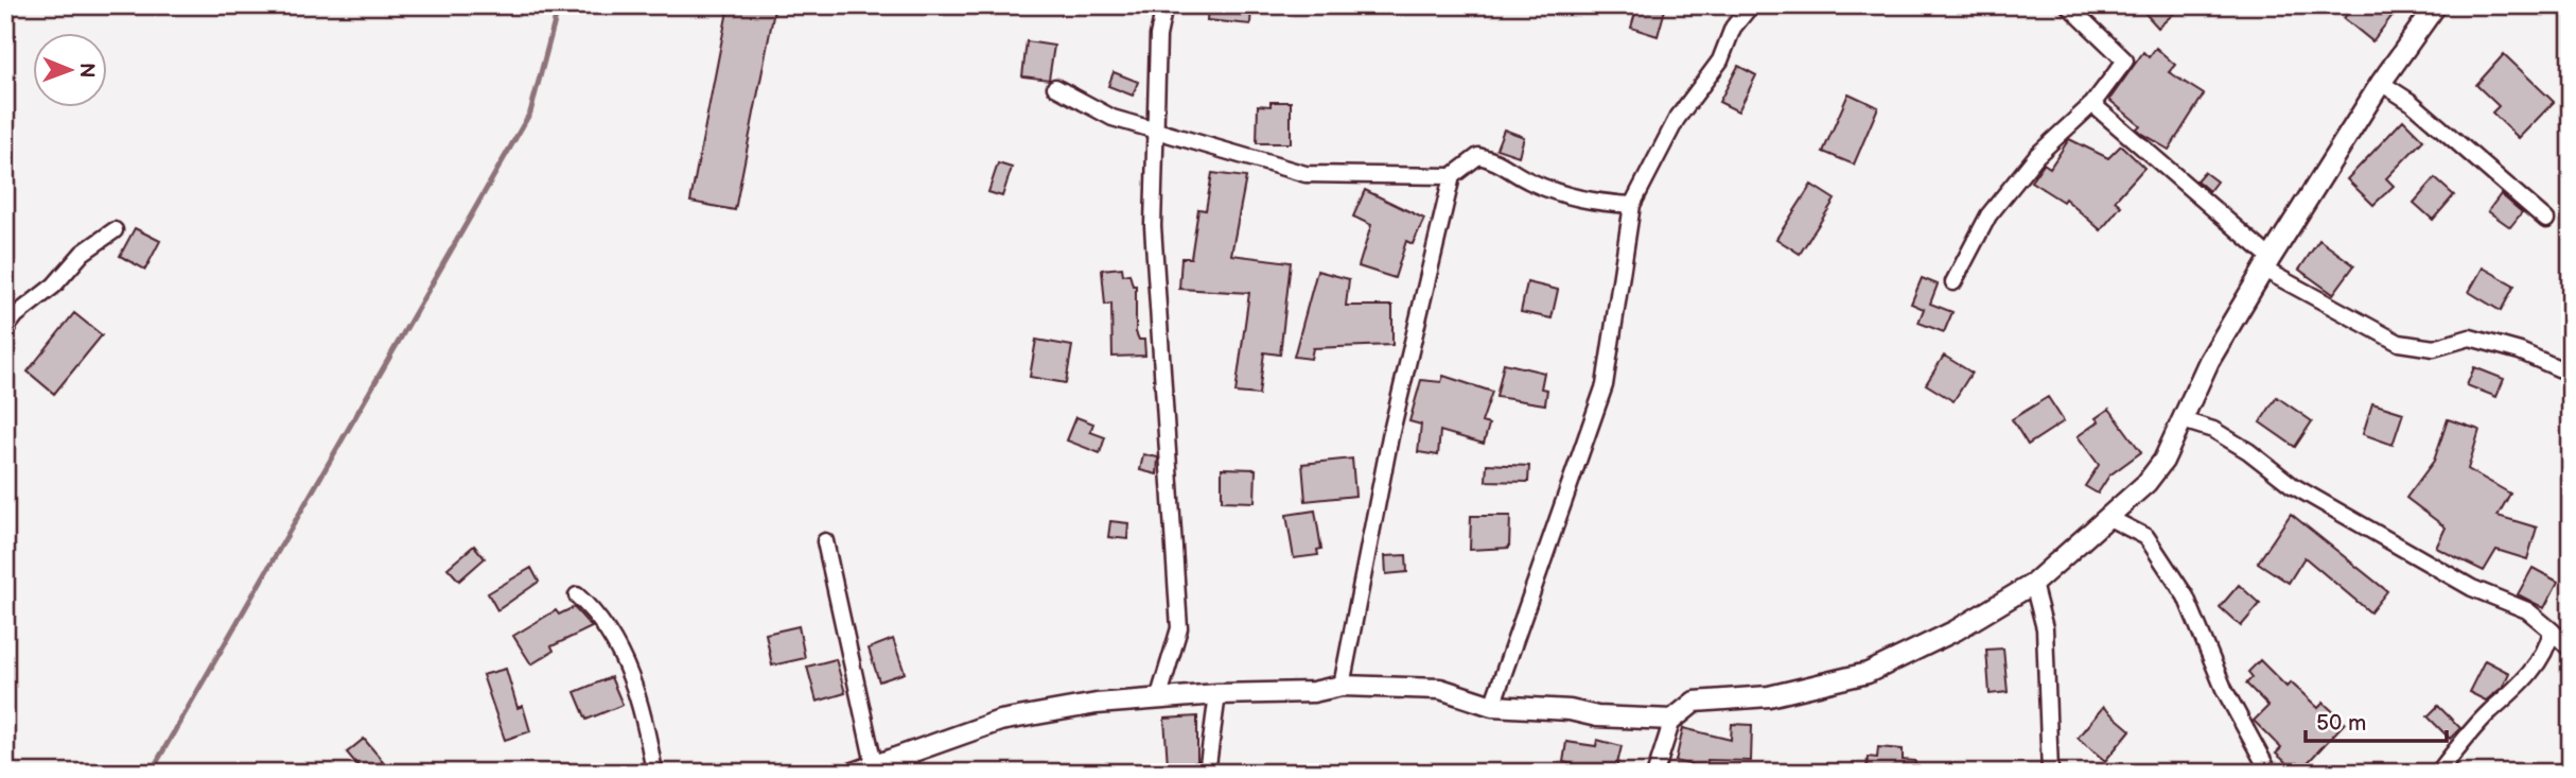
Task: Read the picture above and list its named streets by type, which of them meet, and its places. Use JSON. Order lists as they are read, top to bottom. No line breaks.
{"scale_bar":"50 m","north":"right"}
